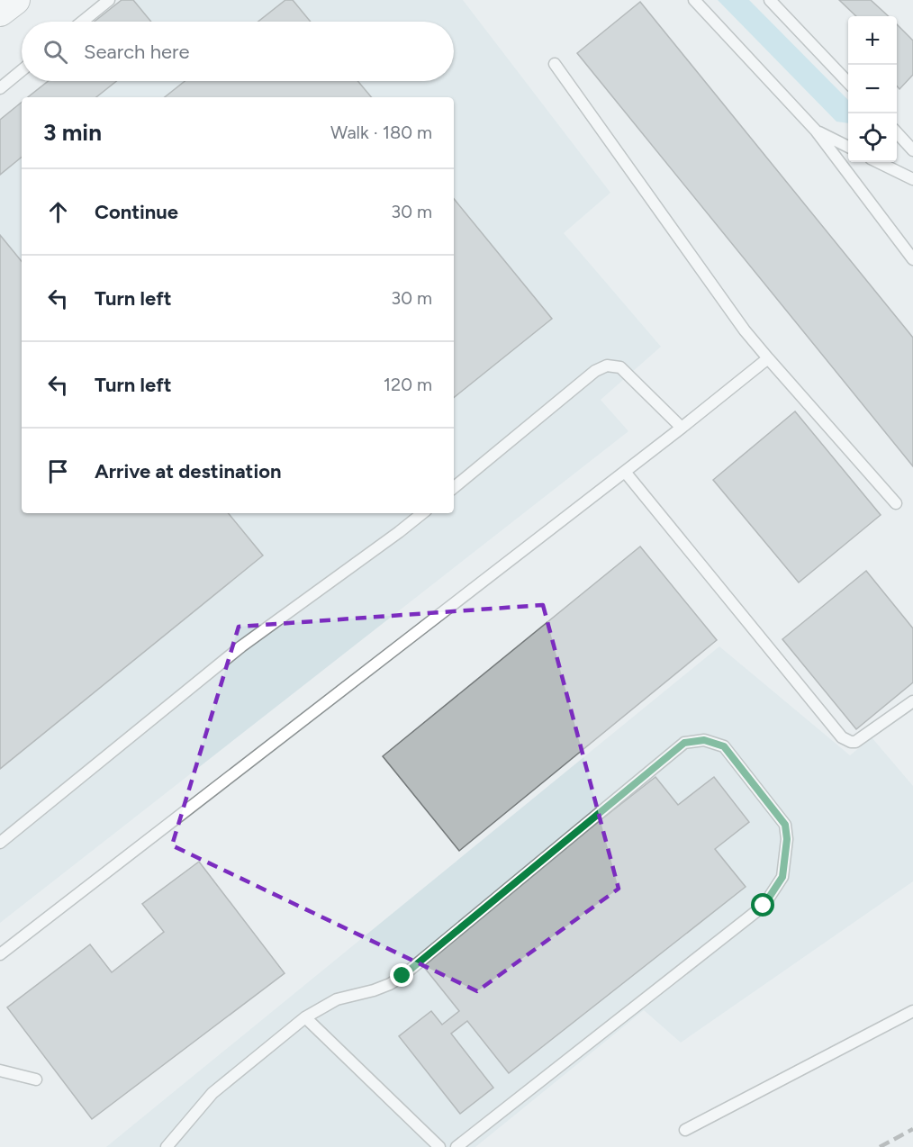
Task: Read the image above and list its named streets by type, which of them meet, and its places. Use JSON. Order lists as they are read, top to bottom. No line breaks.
{"page":{"map_buttons":["+","−"],"search":"Search here","heading":["3 min","Walk · 180 m"],"list":[["Continue","30 m"],["Turn left","30 m"],["Turn left","120 m"],"Arrive at destination"]}}
